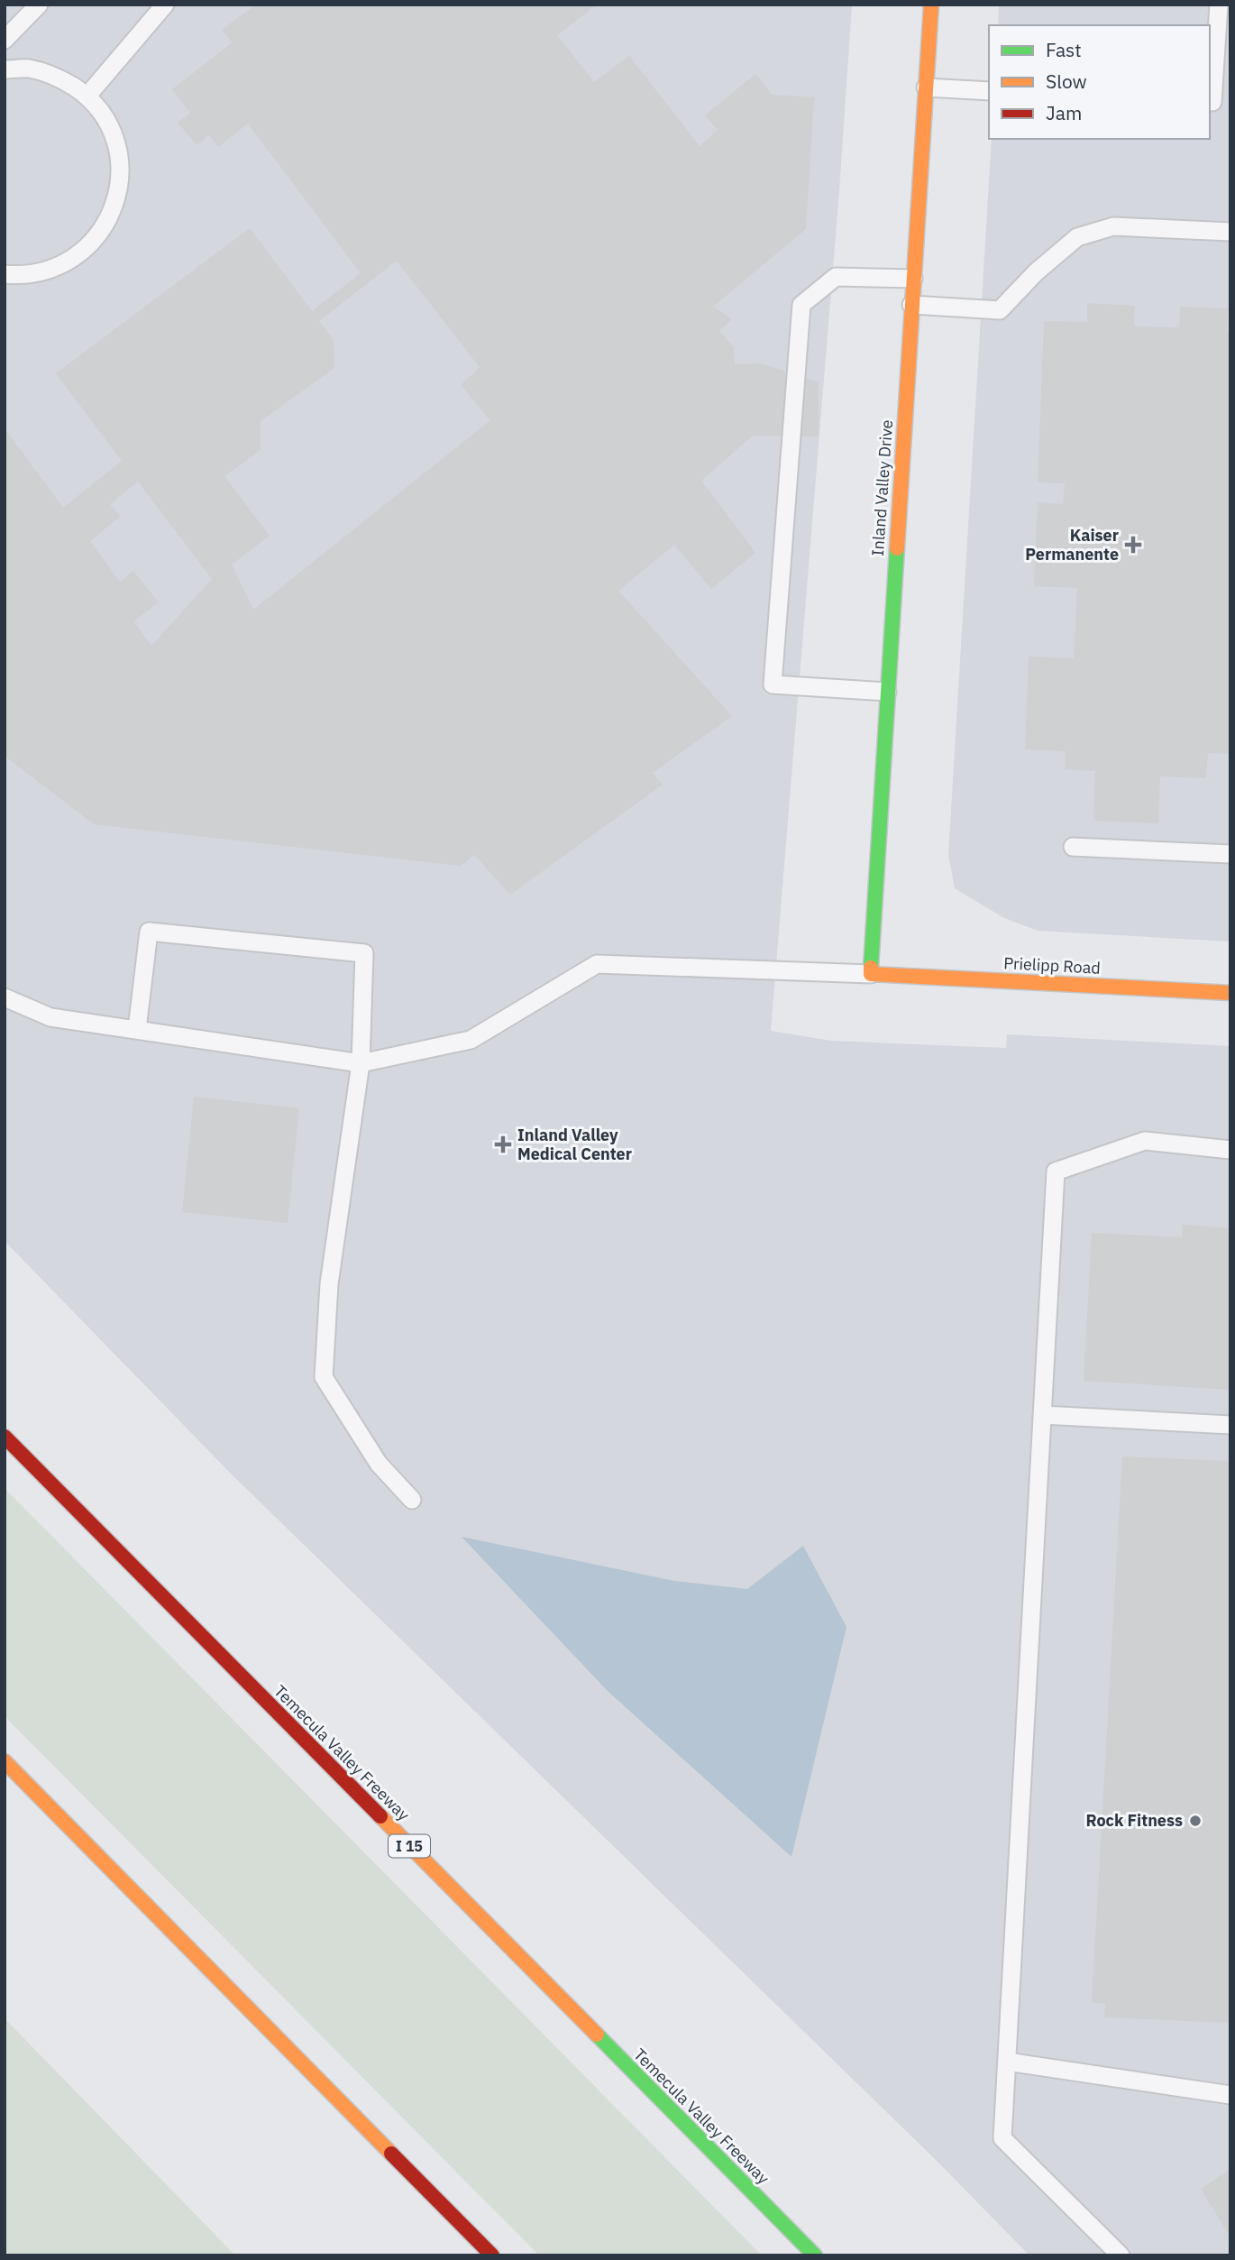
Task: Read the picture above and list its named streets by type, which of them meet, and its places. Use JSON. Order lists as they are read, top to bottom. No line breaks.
{"streets":{"main road":["Inland Valley Drive","Prielipp Road","Temecula Valley Freeway","I 15"]},"crossings":[["Inland Valley Drive","Prielipp Road"]],"places":{"health":["Kaiser Permanente","Inland Valley Medical Center"],"other":["Rock Fitness"]},"legend":["Fast","Slow","Jam"]}
